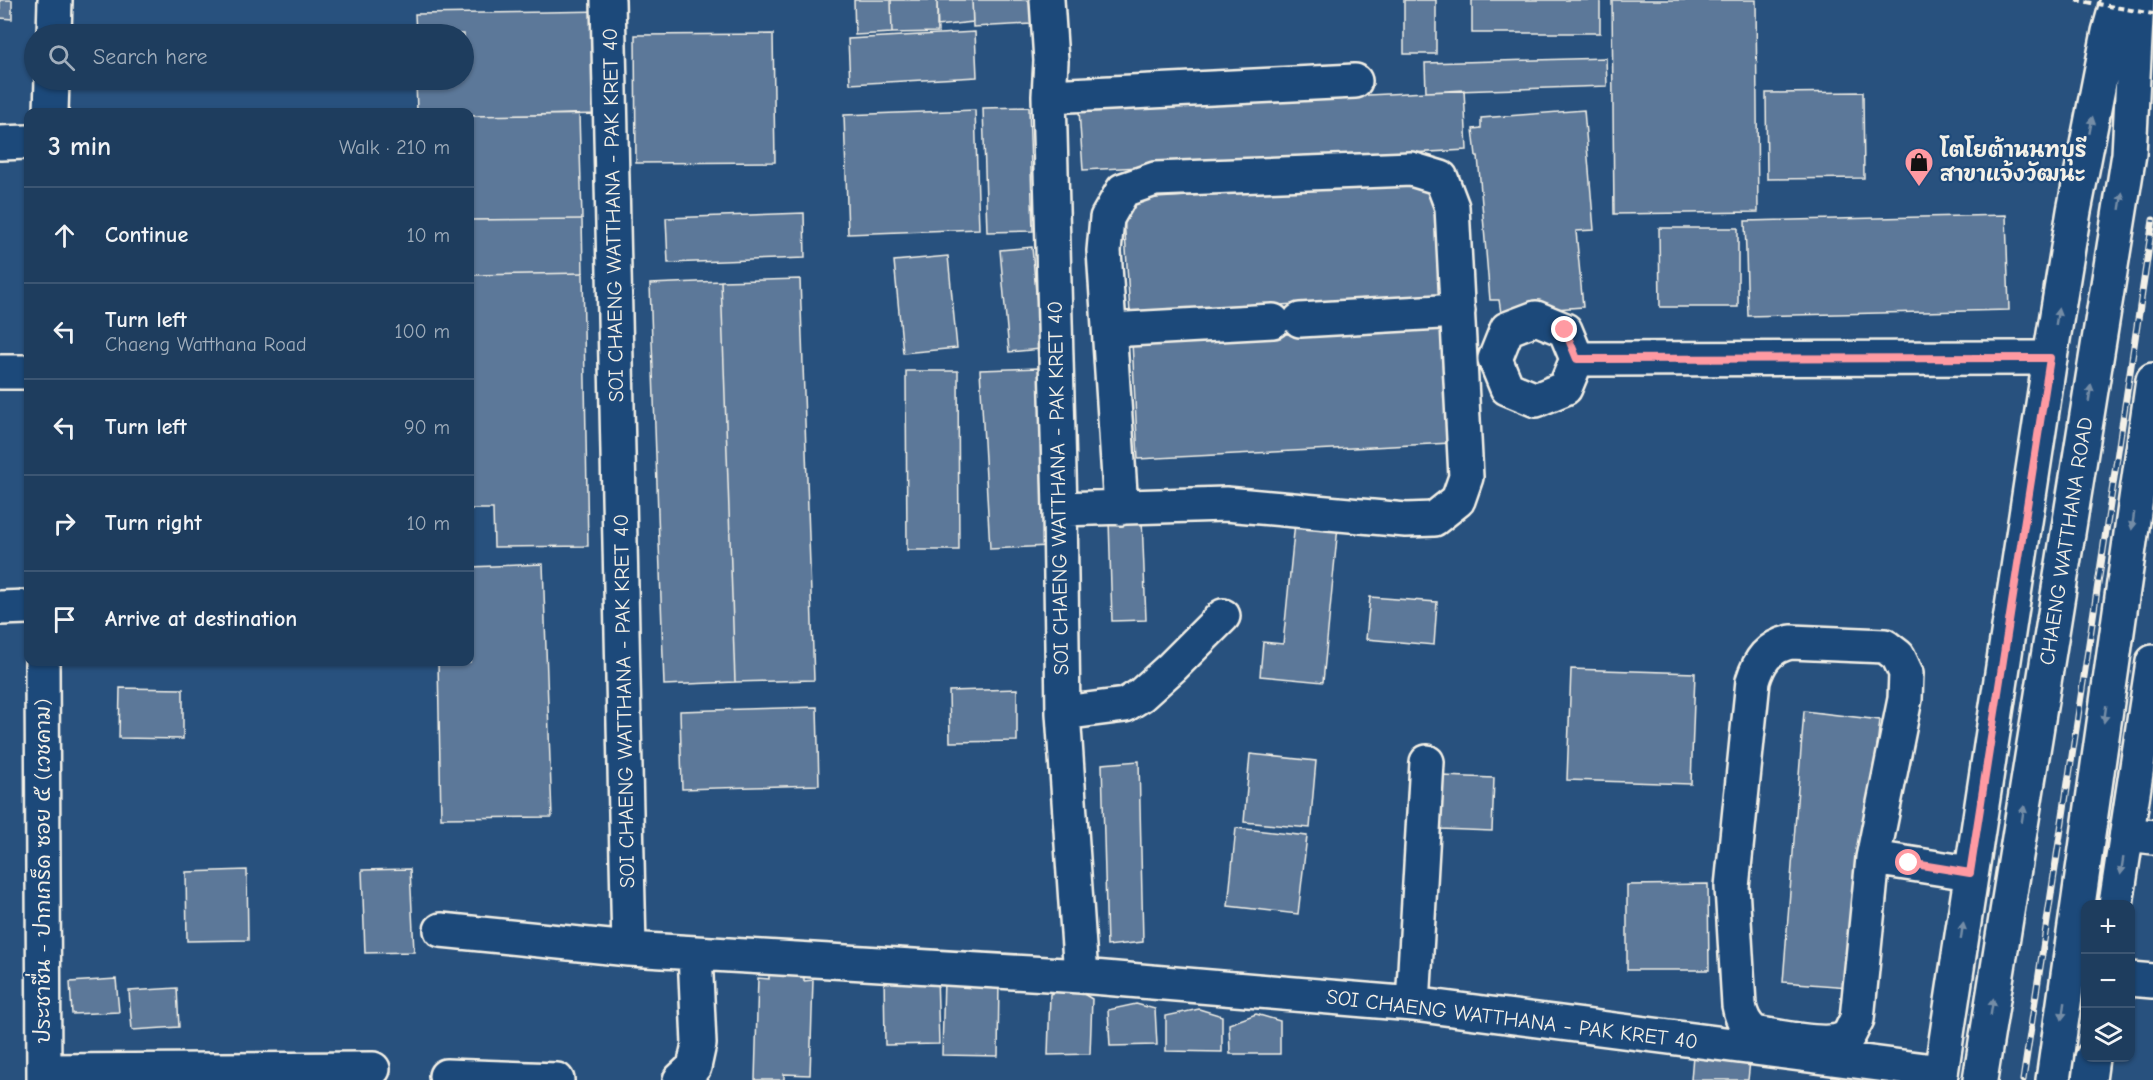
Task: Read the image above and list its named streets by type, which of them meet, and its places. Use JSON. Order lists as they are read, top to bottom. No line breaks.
{"streets":{"street":["SOI CHAENG WATTHANA - PAK KRET 40","CHAENG WATTHANA ROAD","ประชาชื่น - ปากเกร็ด ซอย ๕ (เวชคาม)"]},"crossings":[["SOI CHAENG WATTHANA - PAK KRET 40","CHAENG WATTHANA ROAD"]],"places":{"shop":["โตโยต้านนทบุรี สาขาแจ้งวัฒนะ"]},"page":{"search":"Search here","heading":["3 min","Walk · 210 m"],"list":[["Continue","10 m"],["Turn left","Chaeng Watthana Road","100 m"],["Turn left","90 m"],["Turn right","10 m"],"Arrive at destination"],"map_buttons":["+","−"]}}
